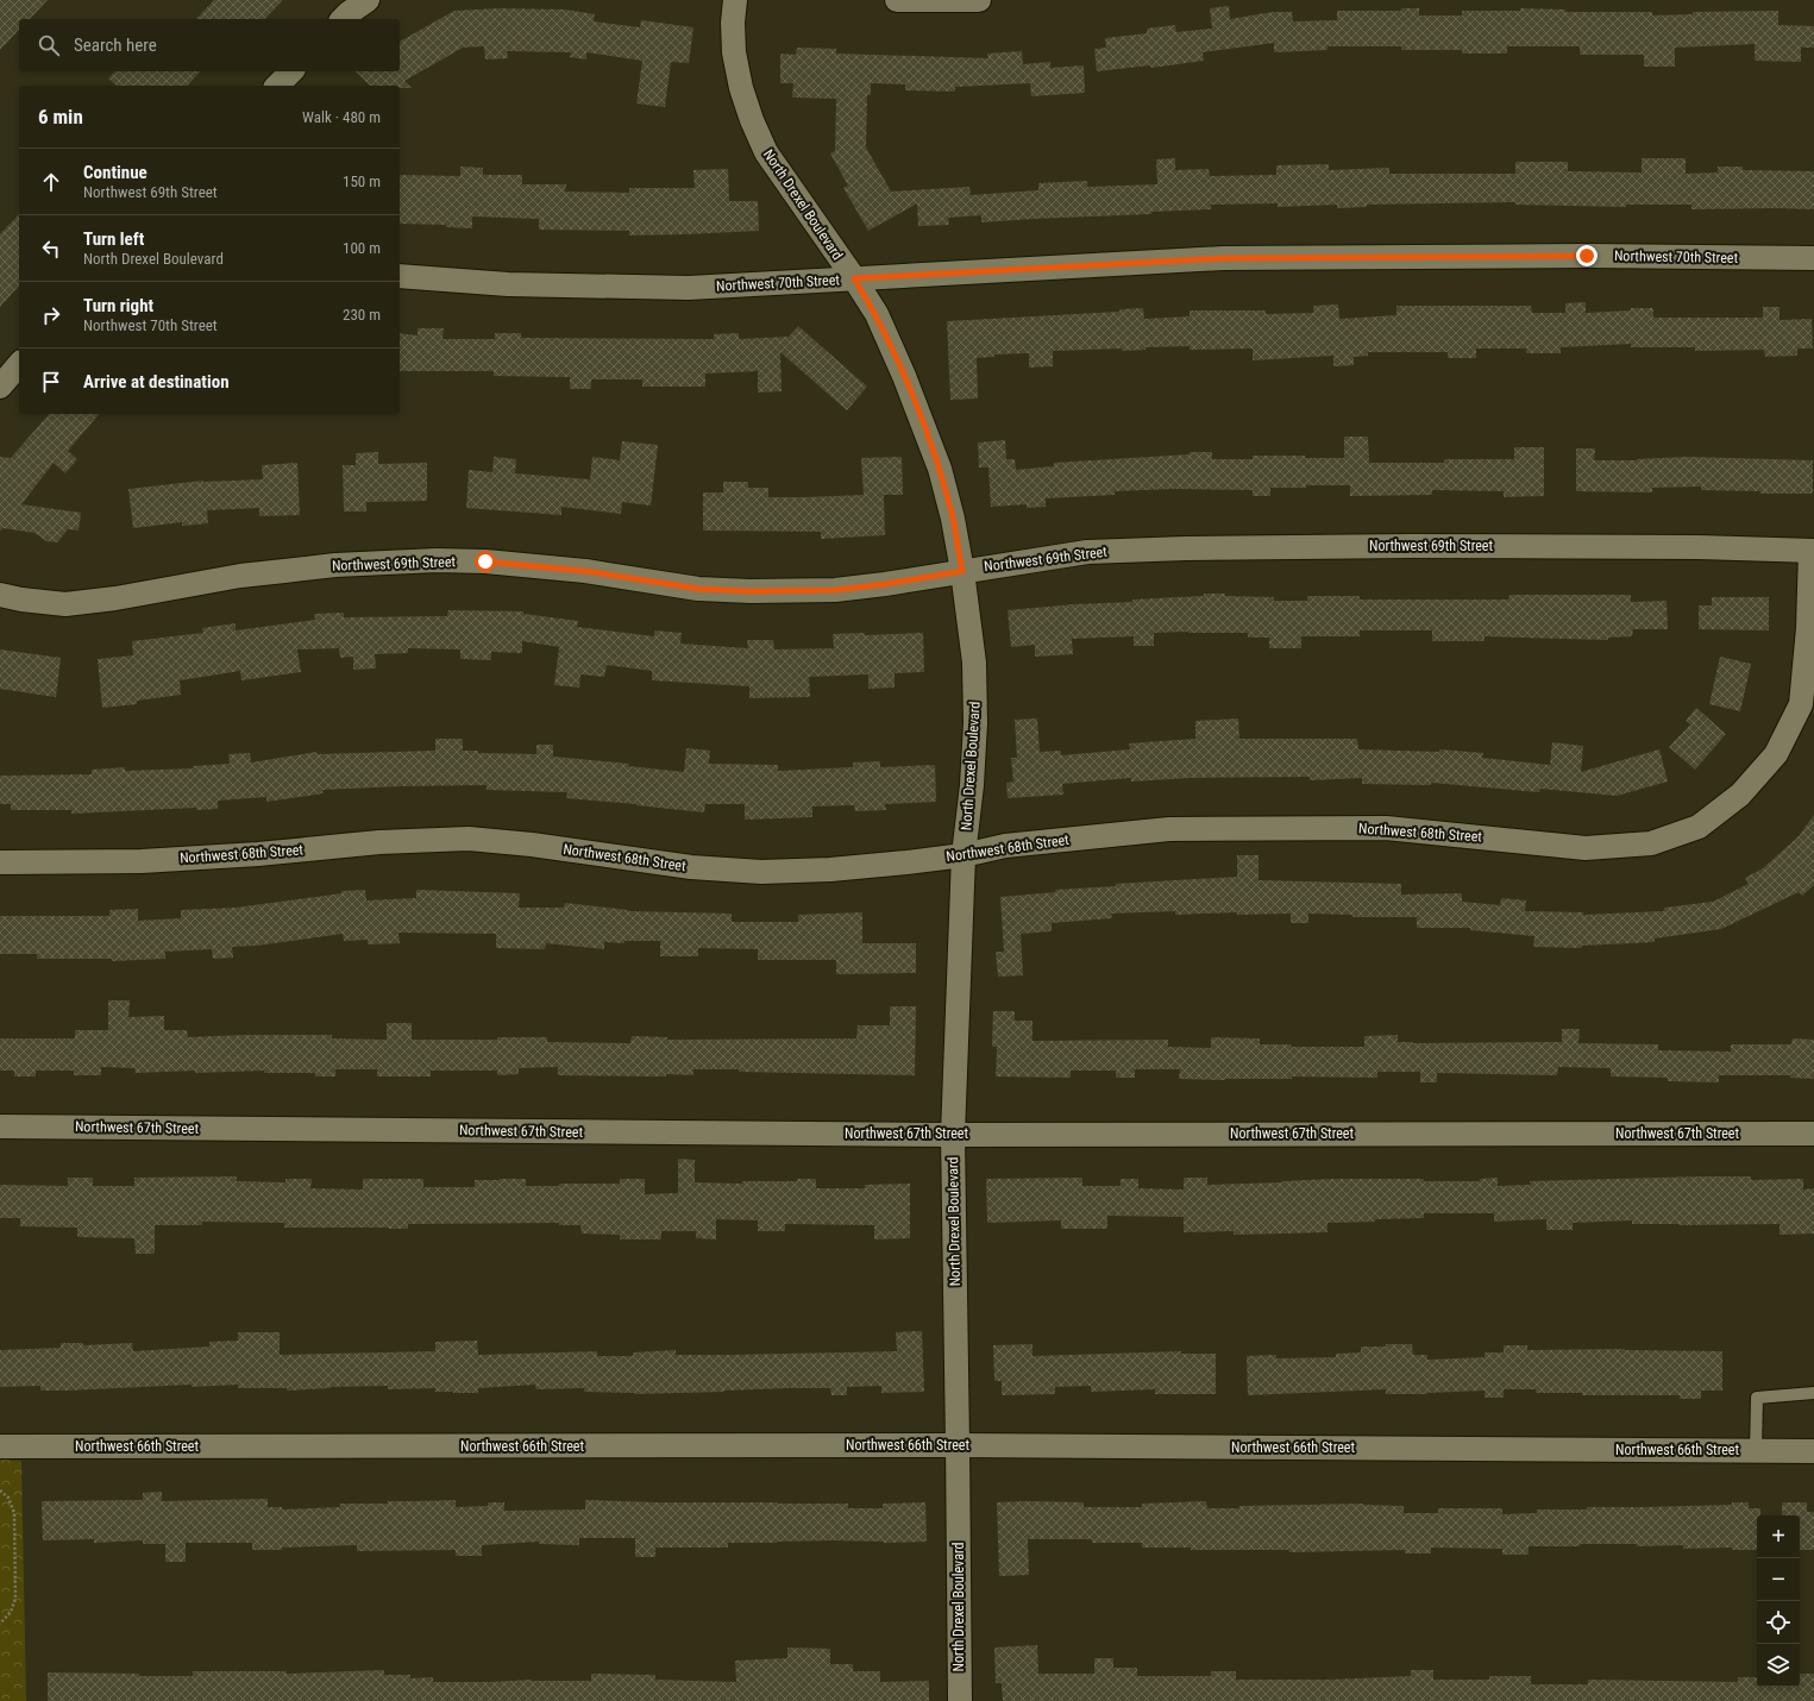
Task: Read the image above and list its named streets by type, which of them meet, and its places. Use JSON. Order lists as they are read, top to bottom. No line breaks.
{"streets":{"street":["North Drexel Boulevard","Northwest 70th Street","Northwest 69th Street","Northwest 68th Street","Northwest 67th Street","Northwest 66th Street"]},"crossings":[["North Drexel Boulevard","Northwest 70th Street"],["North Drexel Boulevard","Northwest 69th Street"],["North Drexel Boulevard","Northwest 68th Street"],["North Drexel Boulevard","Northwest 67th Street"],["North Drexel Boulevard","Northwest 66th Street"],["Northwest 69th Street","Northwest 68th Street"]],"page":{"search":"Search here","heading":["6 min","Walk · 480 m"],"list":[["Continue","Northwest 69th Street","150 m"],["Turn left","North Drexel Boulevard","100 m"],["Turn right","Northwest 70th Street","230 m"],"Arrive at destination"],"map_buttons":["+","−"]}}
